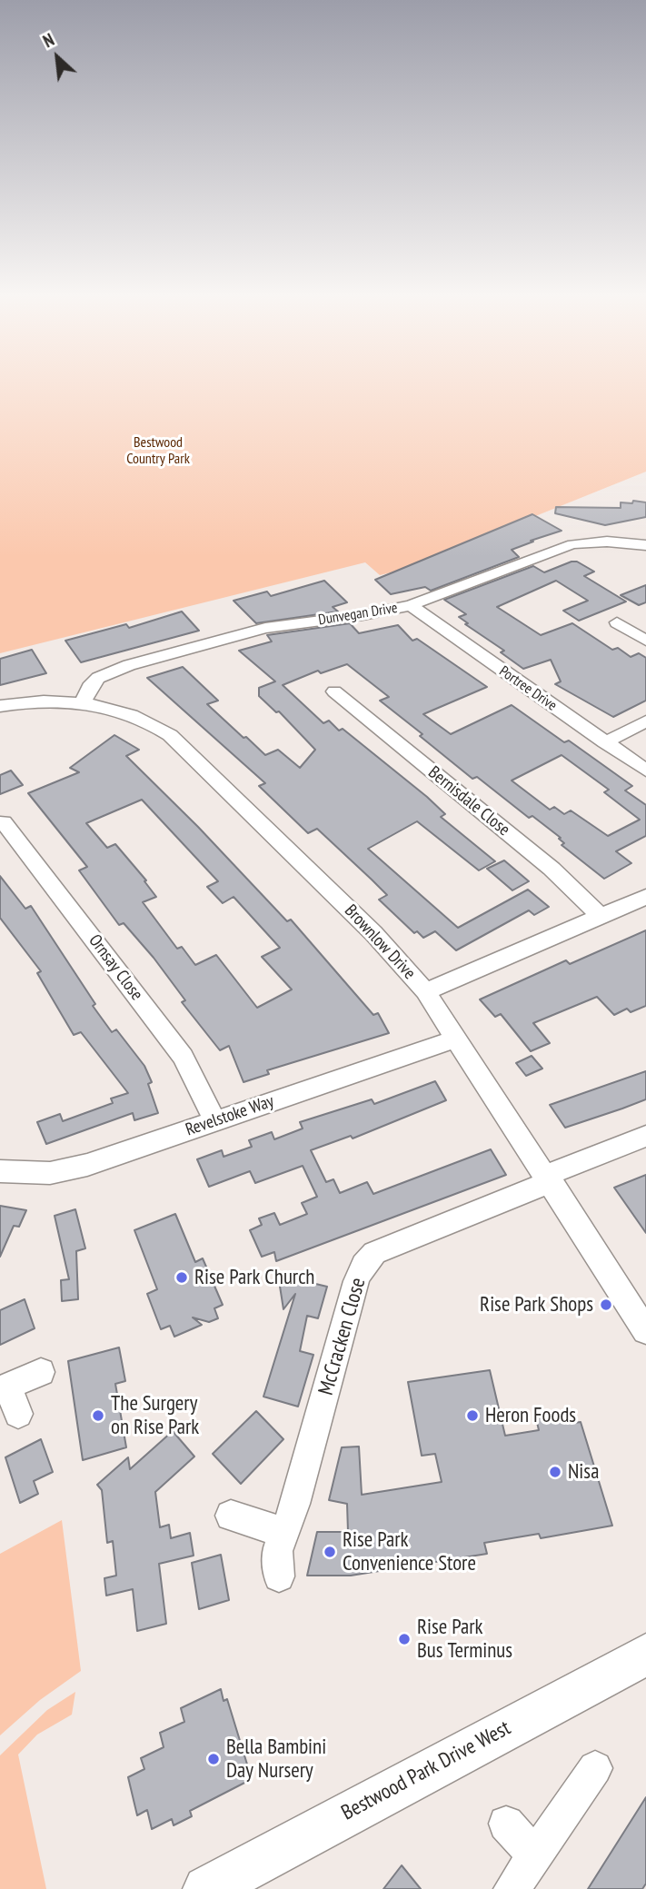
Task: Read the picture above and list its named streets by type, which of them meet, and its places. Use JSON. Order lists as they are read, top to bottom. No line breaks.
{"streets":{"street":["Dunvegan Drive","Portree Drive","Bernisdale Close","Brownlow Drive","Ornsay Close","Revelstoke Way","McCracken Close","Bestwood Park Drive West"]},"crossings":[["Dunvegan Drive","Portree Drive"],["Dunvegan Drive","Brownlow Drive"],["Brownlow Drive","Revelstoke Way"],["Brownlow Drive","McCracken Close"],["Ornsay Close","Revelstoke Way"]],"parks":["Bestwood Country Park"],"places":["Rise Park Church","Rise Park Shops","The Surgery on Rise Park","Heron Foods","Nisa","Rise Park Convenience Store","Rise Park Bus Terminus","Bella Bambini Day Nursery"],"north":"top left"}
